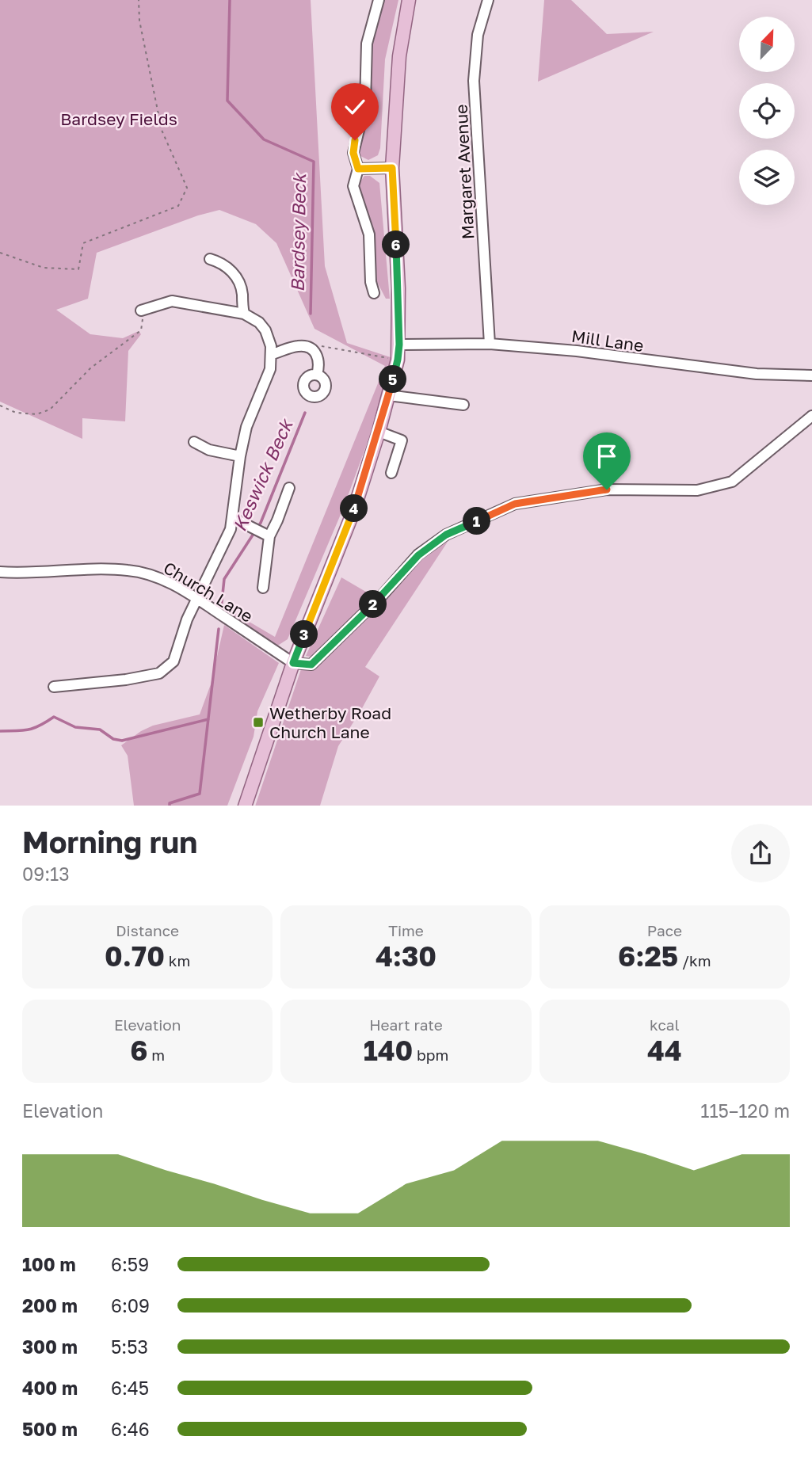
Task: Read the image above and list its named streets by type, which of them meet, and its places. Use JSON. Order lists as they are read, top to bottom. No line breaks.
{"streets":{"street":["Margaret Avenue","Mill Lane","Church Lane"]},"crossings":[["Margaret Avenue","Mill Lane"]],"water":["Bardsey Beck","Keswick Beck"],"parks":["Bardsey Fields"],"places":{"transit":["Wetherby Road Church Lane"]},"north":"top right","page":{"pins":["6","5","4","1","2","3"],"heading":["Morning run","09:13"],"stats":[["Distance","0.70 km"],["Time","4:30"],["Pace","6:25 /km"],["Elevation","6 m"],["Heart rate","140 bpm"],["kcal","44"]],"chart":["Elevation","115–120 m"],"list":[{"name":"100 m","note":"6:59"},{"name":"200 m","note":"6:09"},{"name":"300 m","note":"5:53"},{"name":"400 m","note":"6:45"},{"name":"500 m","note":"6:46"}]}}
